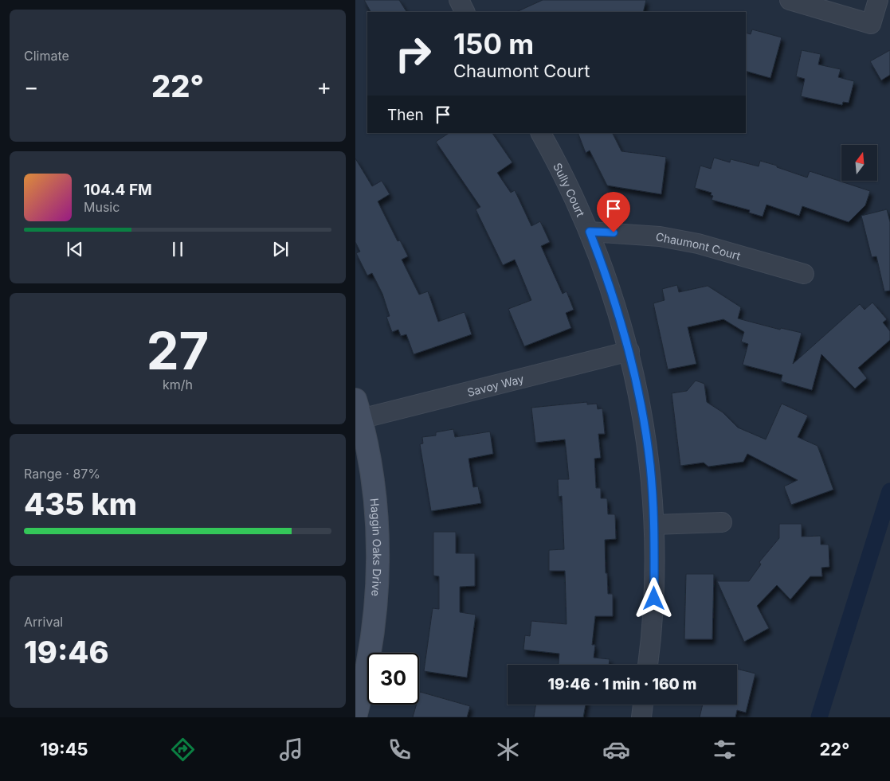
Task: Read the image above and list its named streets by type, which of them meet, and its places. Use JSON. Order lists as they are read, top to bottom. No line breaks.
{"streets":{"street":["Sully Court","Chaumont Court","Savoy Way","Haggin Oaks Drive"]},"crossings":[["Sully Court","Chaumont Court"],["Sully Court","Savoy Way"],["Savoy Way","Haggin Oaks Drive"]],"north":"top","page":{"tile":["Climate",["27","km/h"],["Range · 87%","435 km"],["Arrival","19:46"]],"turn":["150 m","Chaumont Court"],"heat":["−","22°","+"],"then":"Then","song":["104.4 FM","Music"],"limit":"30","trip":"19:46 · 1 min · 160 m","tabs":["19:45","22°"]}}
